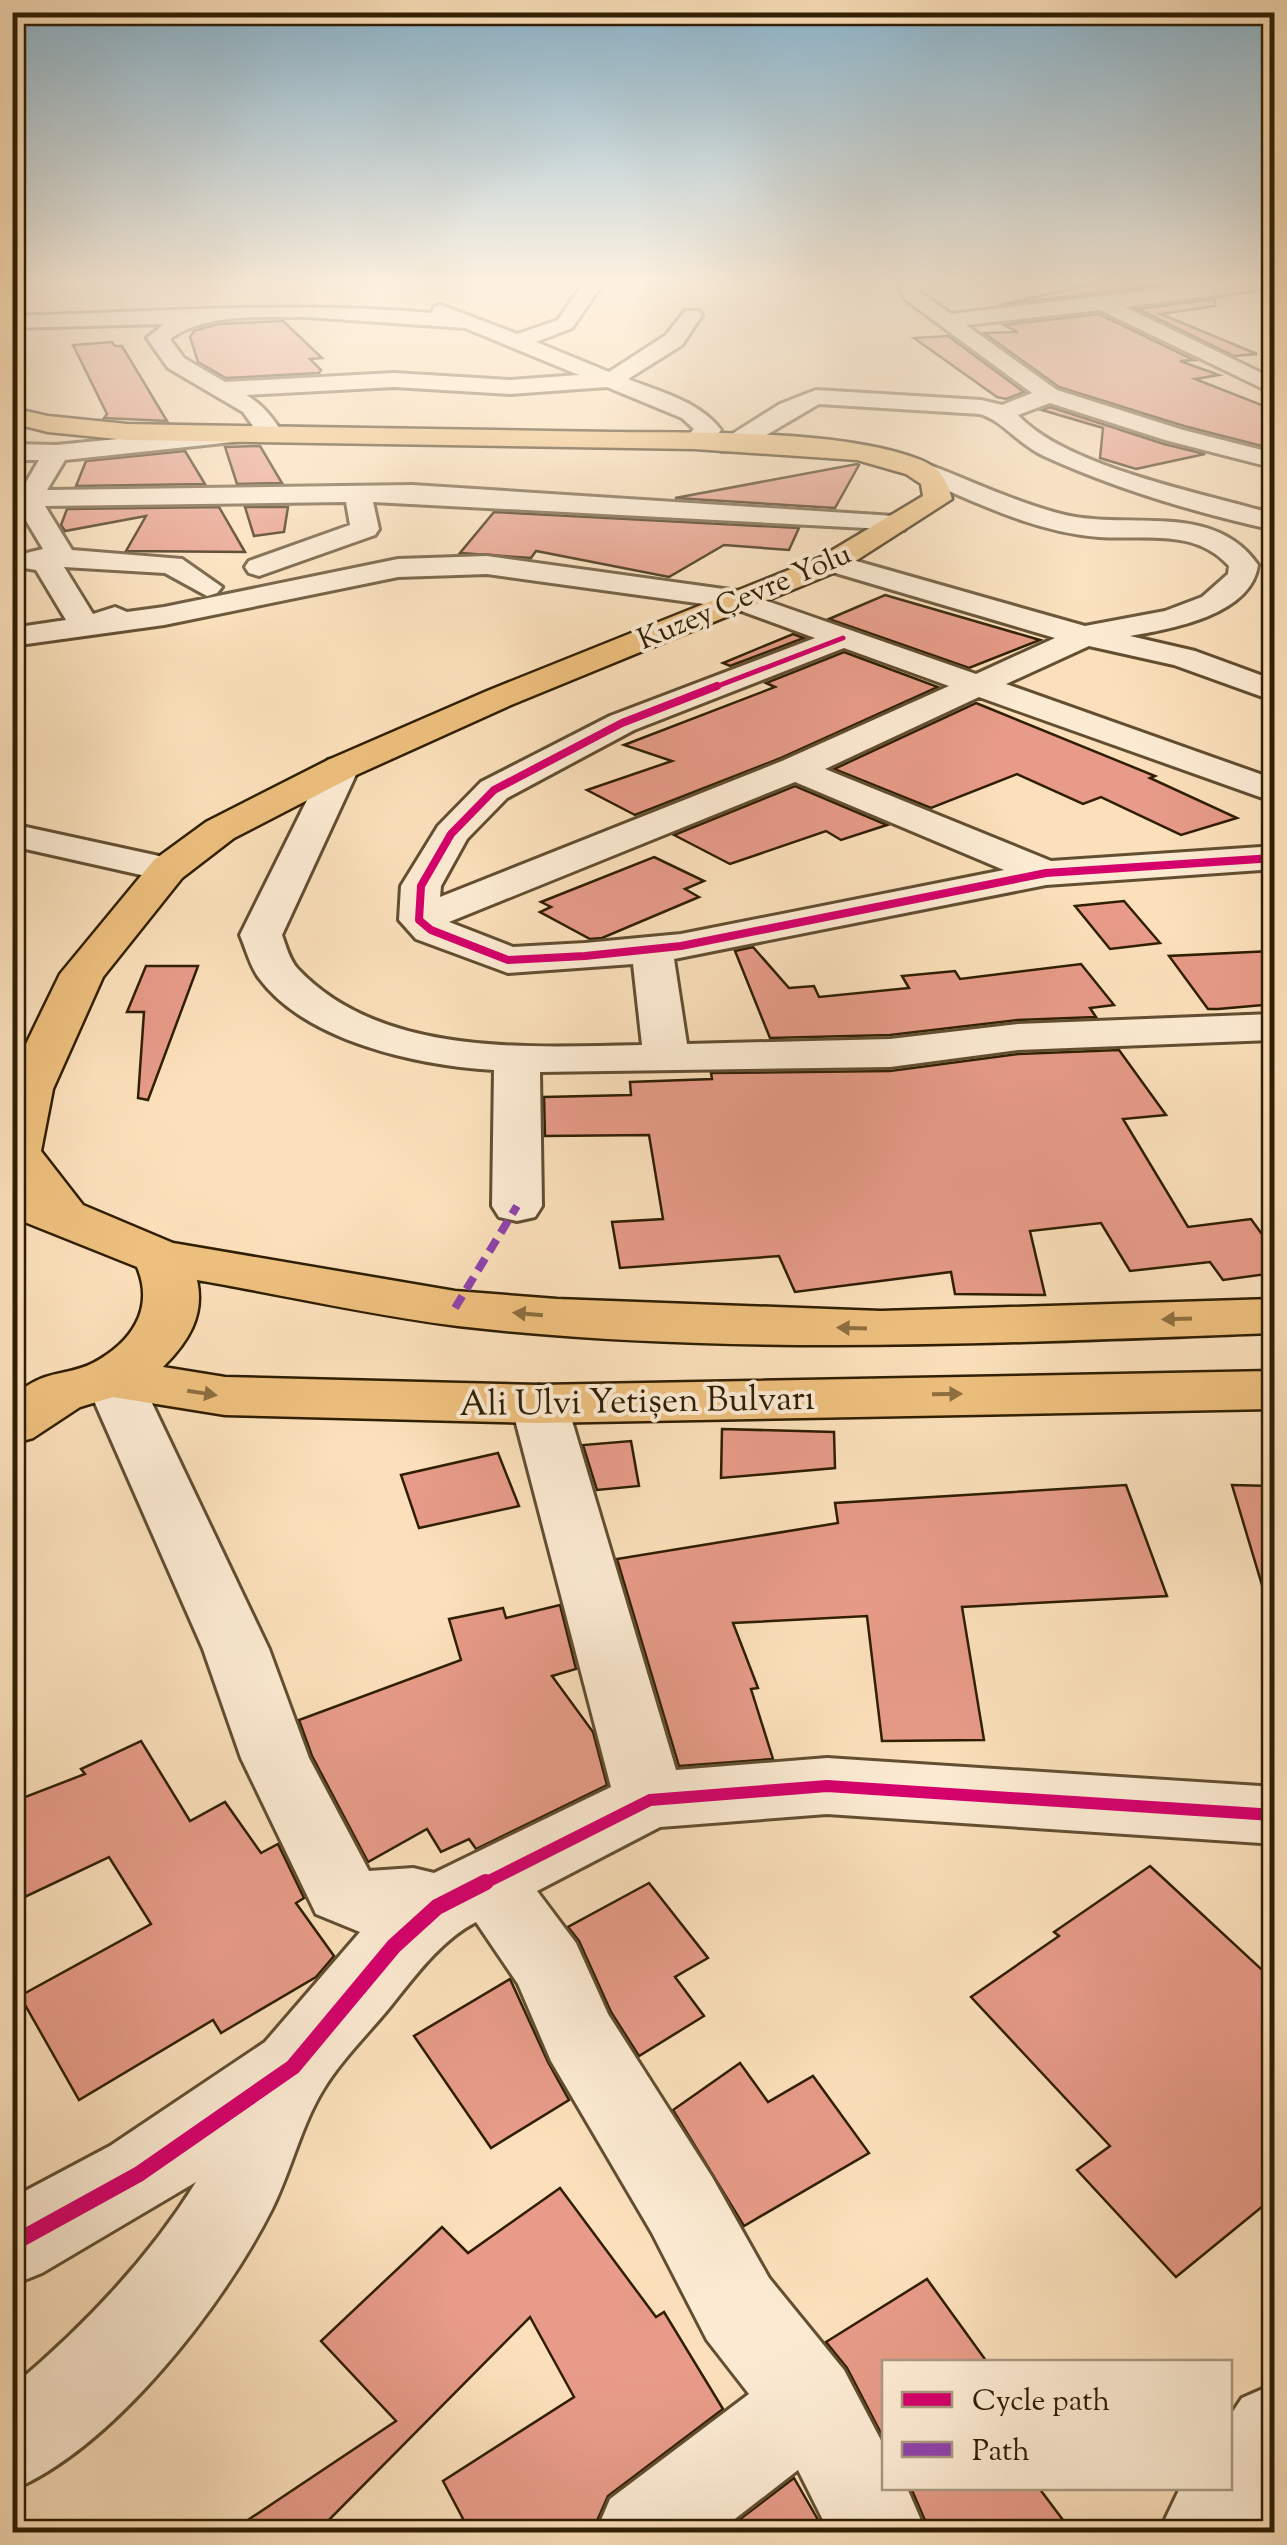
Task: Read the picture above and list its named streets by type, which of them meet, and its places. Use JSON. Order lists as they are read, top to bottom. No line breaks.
{"streets":{"main road":["Kuzey Çevre Yolu","Ali Ulvi Yetişen Bulvarı"]},"legend":["Cycle path","Path"]}
